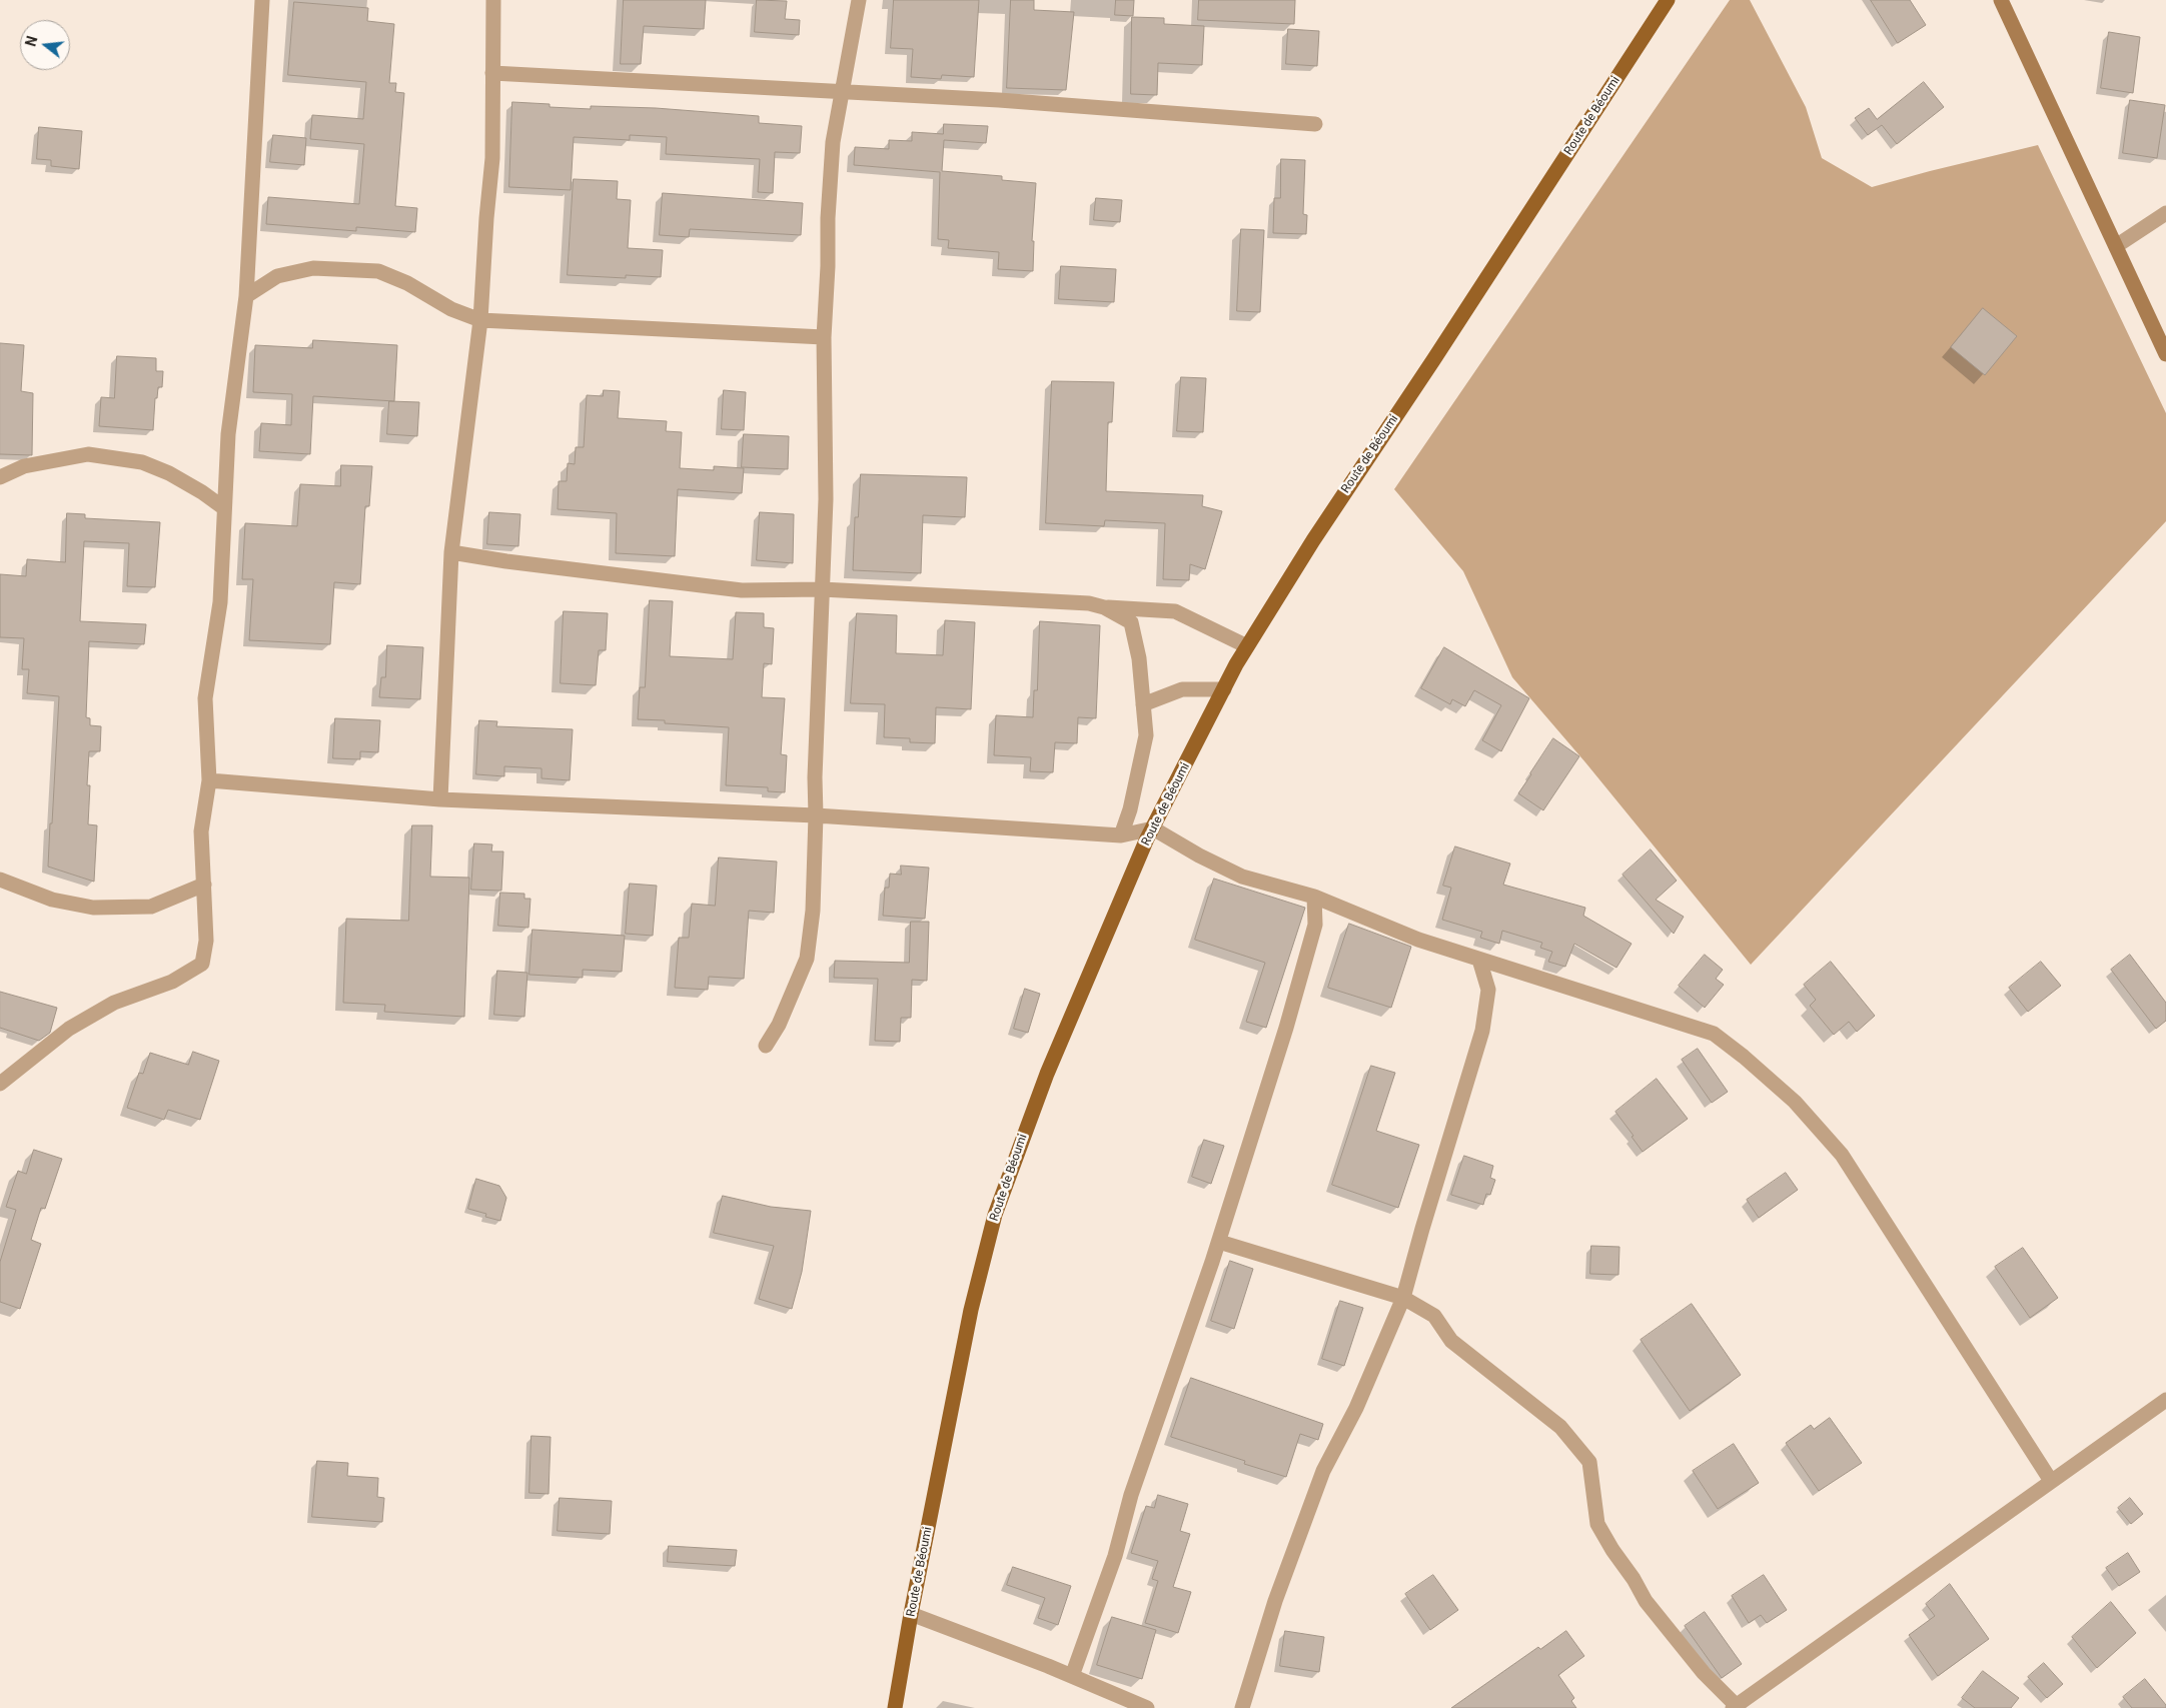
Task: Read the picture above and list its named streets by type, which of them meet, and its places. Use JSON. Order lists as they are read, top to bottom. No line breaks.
{"streets":{"main road":["Route de Béoumi"]},"north":"left"}
